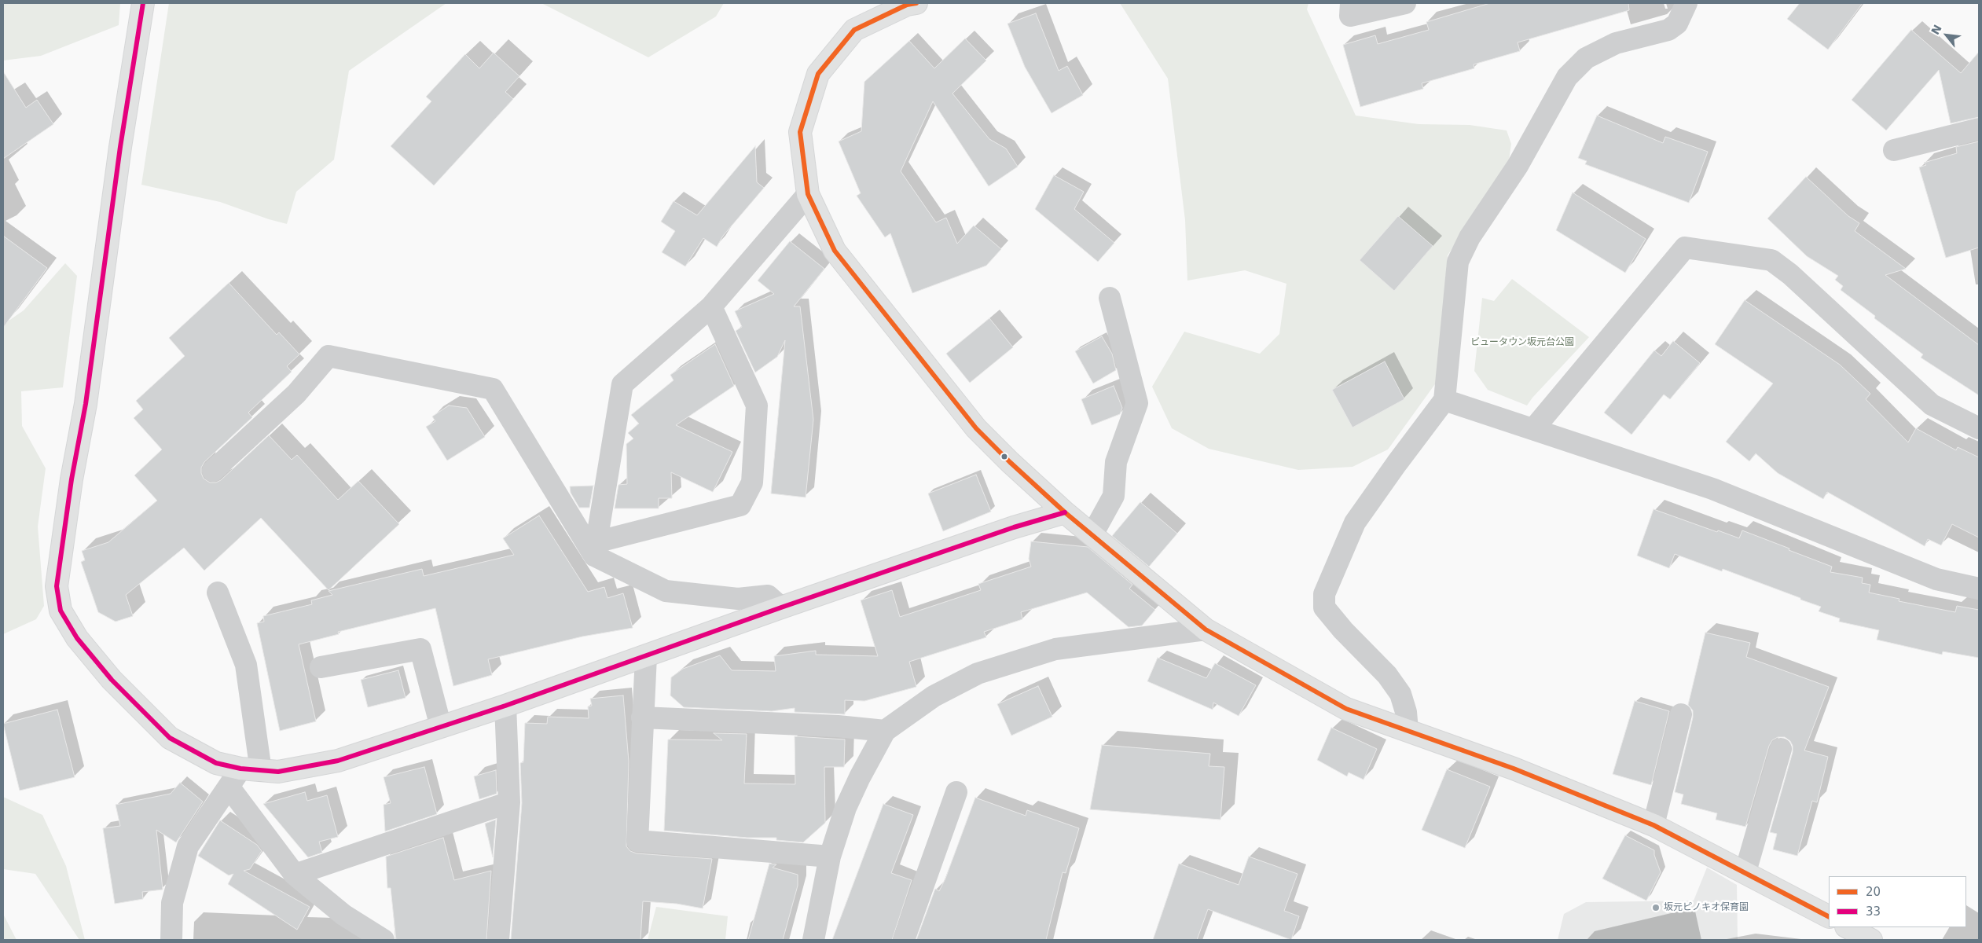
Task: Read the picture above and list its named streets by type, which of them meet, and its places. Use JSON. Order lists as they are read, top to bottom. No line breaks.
{"parks":["ビュータウン坂元台公園"],"places":["坂元ピノキオ保育園"],"lines":["transit line 20","transit line 33"],"legend":["20","33"],"north":"top left"}
